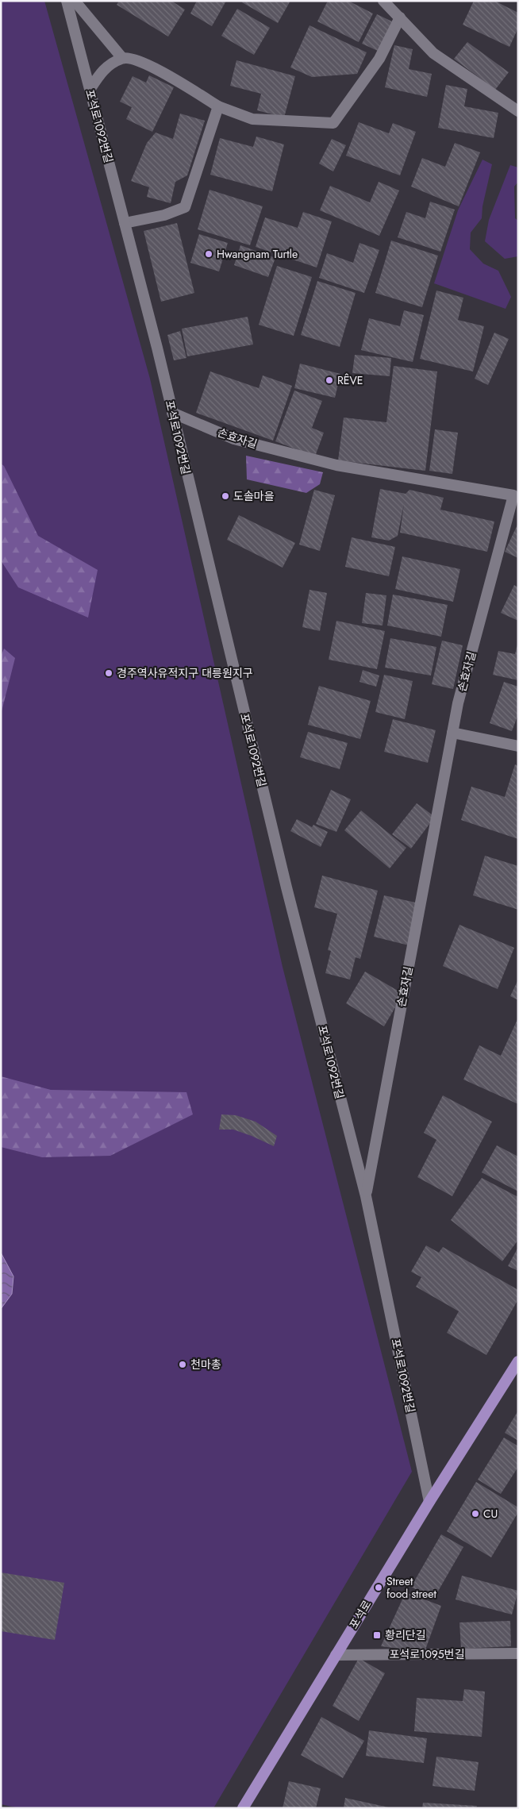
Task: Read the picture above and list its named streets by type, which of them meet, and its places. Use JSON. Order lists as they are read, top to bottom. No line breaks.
{"streets":{"main road":["포석로"],"street":["포석로1092번길","손효자길","포석로1095번길"]},"crossings":[["포석로1092번길","손효자길"],["포석로1092번길","포석로"],["포석로","포석로1095번길"]],"places":{"other":["Hwangnam Turtle","RÊVE","도솔마을","경주역사유적지구 대릉원지구","천마총","CU","Street food street"],"transit":["황리단길"]}}
